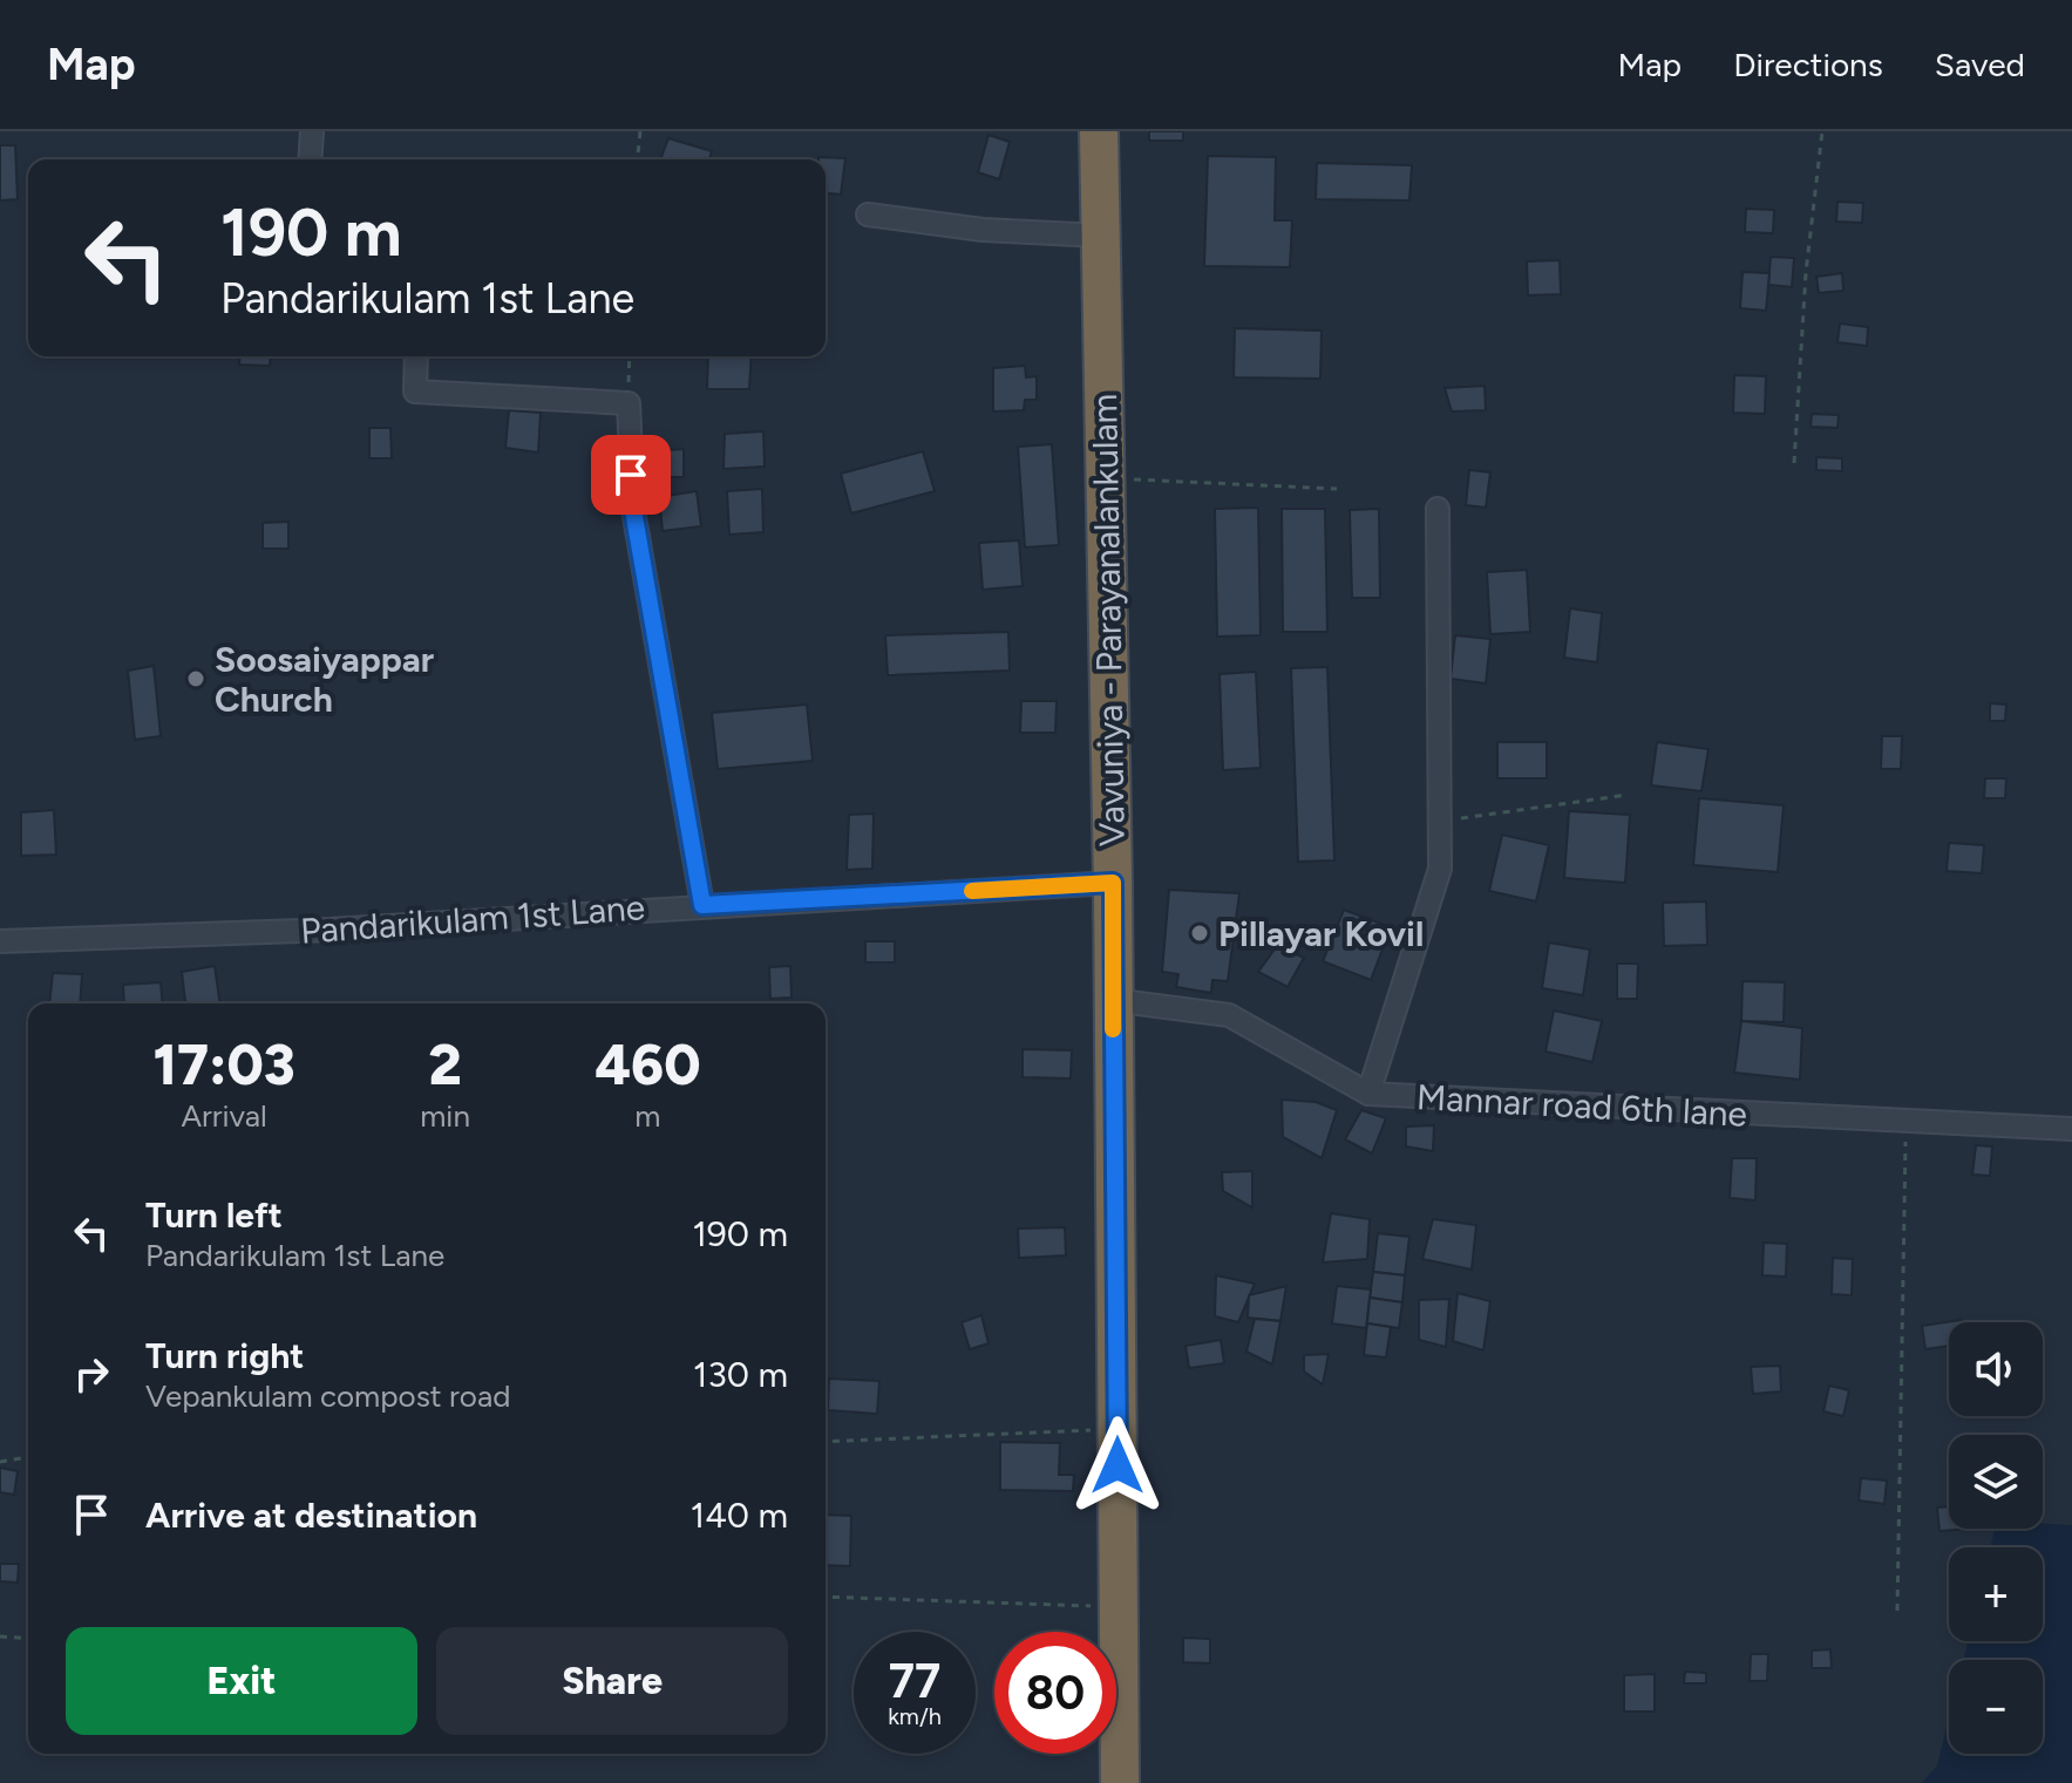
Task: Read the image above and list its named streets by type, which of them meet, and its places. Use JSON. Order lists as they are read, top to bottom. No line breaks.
{"streets":{"highway":["Vavuniya - Parayanalankulam"],"street":["Pandarikulam 1st Lane","Mannar road 6th lane"]},"crossings":[["Vavuniya - Parayanalankulam","Pandarikulam 1st Lane"],["Vavuniya - Parayanalankulam","Mannar road 6th lane"]],"places":["Soosaiyappar Church","Pillayar Kovil"],"page":{"header":"Map","nav":["Map","Directions","Saved"],"turn":["190 m","Pandarikulam 1st Lane"],"eta":["17:03","Arrival","2","min","460","m"],"list":[{"name":"Turn left","note":"Pandarikulam 1st Lane","value":"190 m"},{"name":"Turn right","note":"Vepankulam compost road","value":"130 m"},{"name":"Arrive at destination","value":"140 m"}],"map_buttons":["+","−"],"buttons":["Exit","Share"],"speed":"77 km/h","limit":"80"}}
